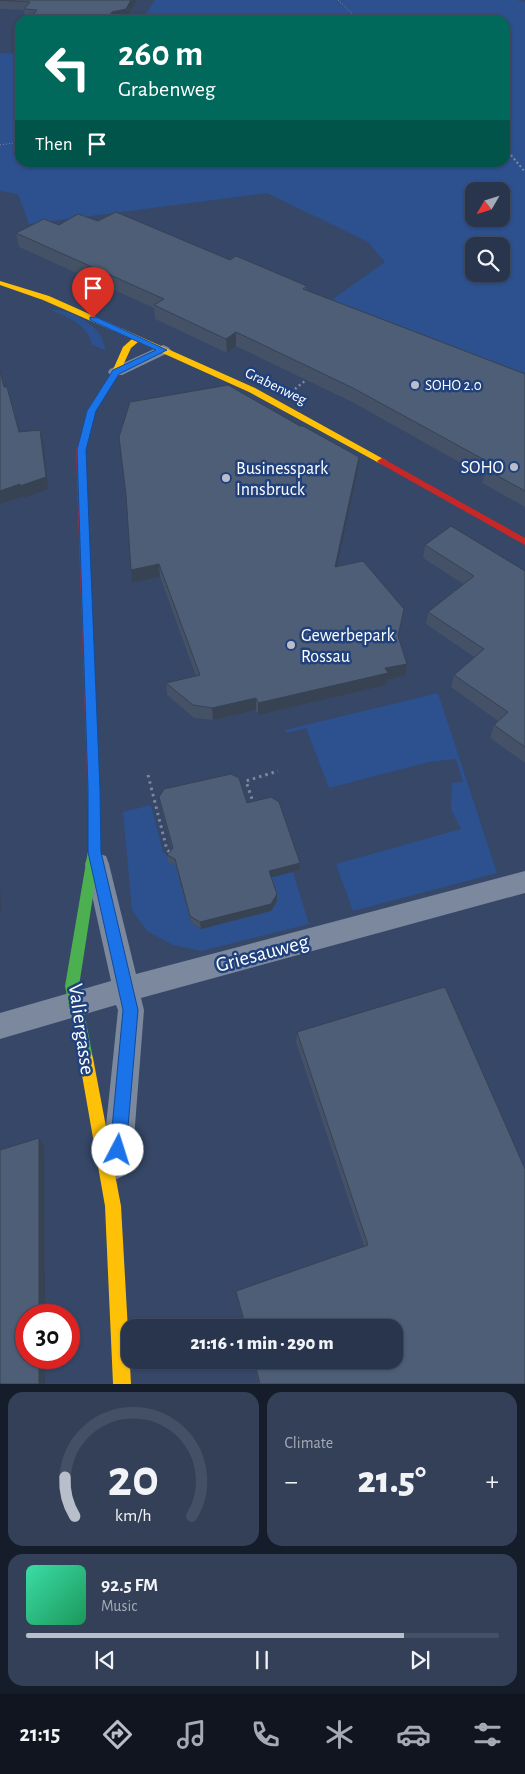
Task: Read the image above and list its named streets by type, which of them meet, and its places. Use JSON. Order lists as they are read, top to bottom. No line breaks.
{"streets":{"street":["Grabenweg","Griesauweg","Valiergasse"]},"crossings":[["Grabenweg","Valiergasse"],["Griesauweg","Valiergasse"]],"places":["SOHO 2.0","SOHO","Businesspark Innsbruck","Gewerbepark Rossau"],"north":"bottom left","page":{"turn":["260 m","Grabenweg"],"then":"Then","limit":"30","trip":"21:16 · 1 min · 290 m","tile":"Climate","heat":["−","21.5°","+"],"song":["92.5 FM","Music"],"tabs":"21:15","gauge":["20","km/h"]}}
